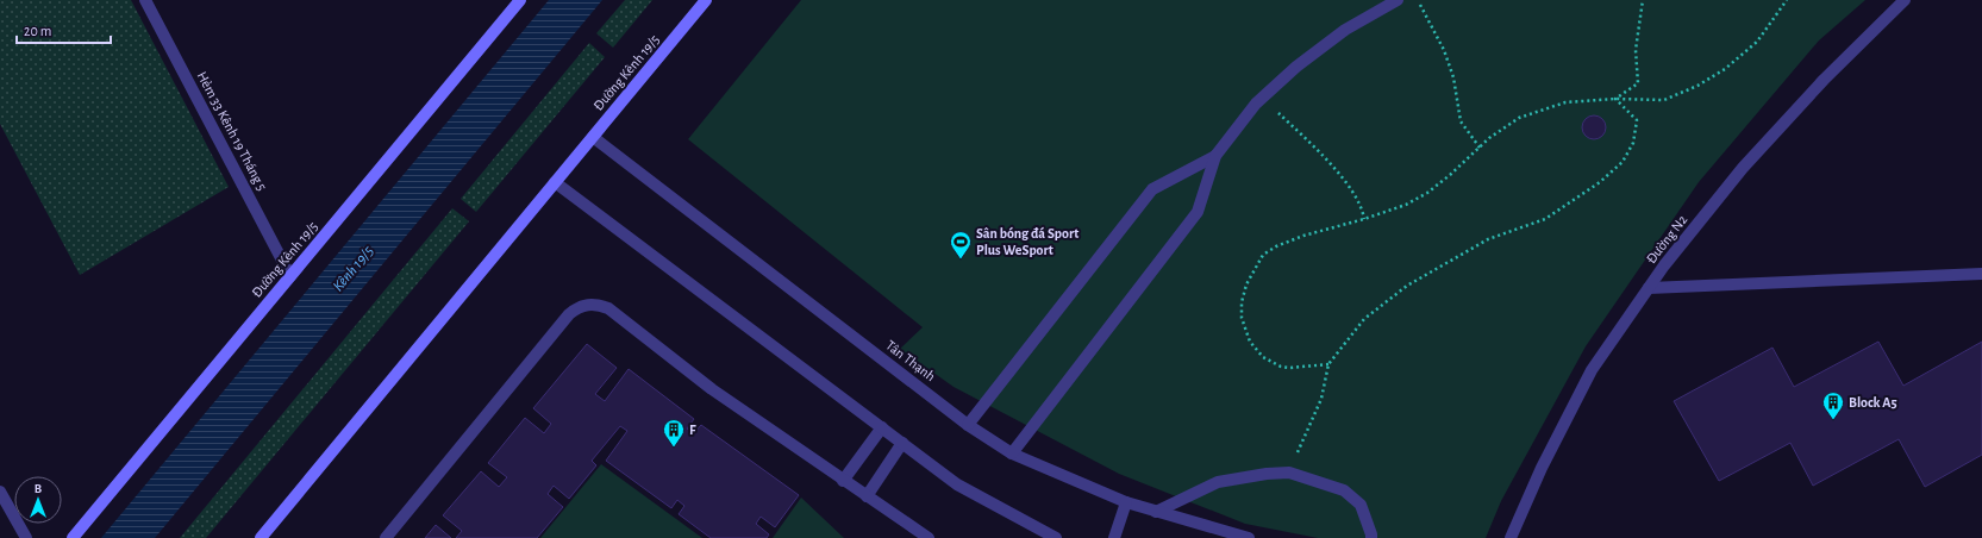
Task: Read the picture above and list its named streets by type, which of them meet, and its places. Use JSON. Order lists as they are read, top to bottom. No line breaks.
{"streets":{"street":["Đường Kênh 19/5","Hẻm 33 Kênh 19 Tháng 5","Đường N2","Tân Thạnh"]},"crossings":[["Đường Kênh 19/5","Hẻm 33 Kênh 19 Tháng 5"],["Đường Kênh 19/5","Tân Thạnh"]],"water":["Kênh 19/5"],"places":{"sports":["Sân bóng đá Sport Plus WeSport"],"building":["Block A5","F"]},"scale_bar":"20 m","north":"top"}
